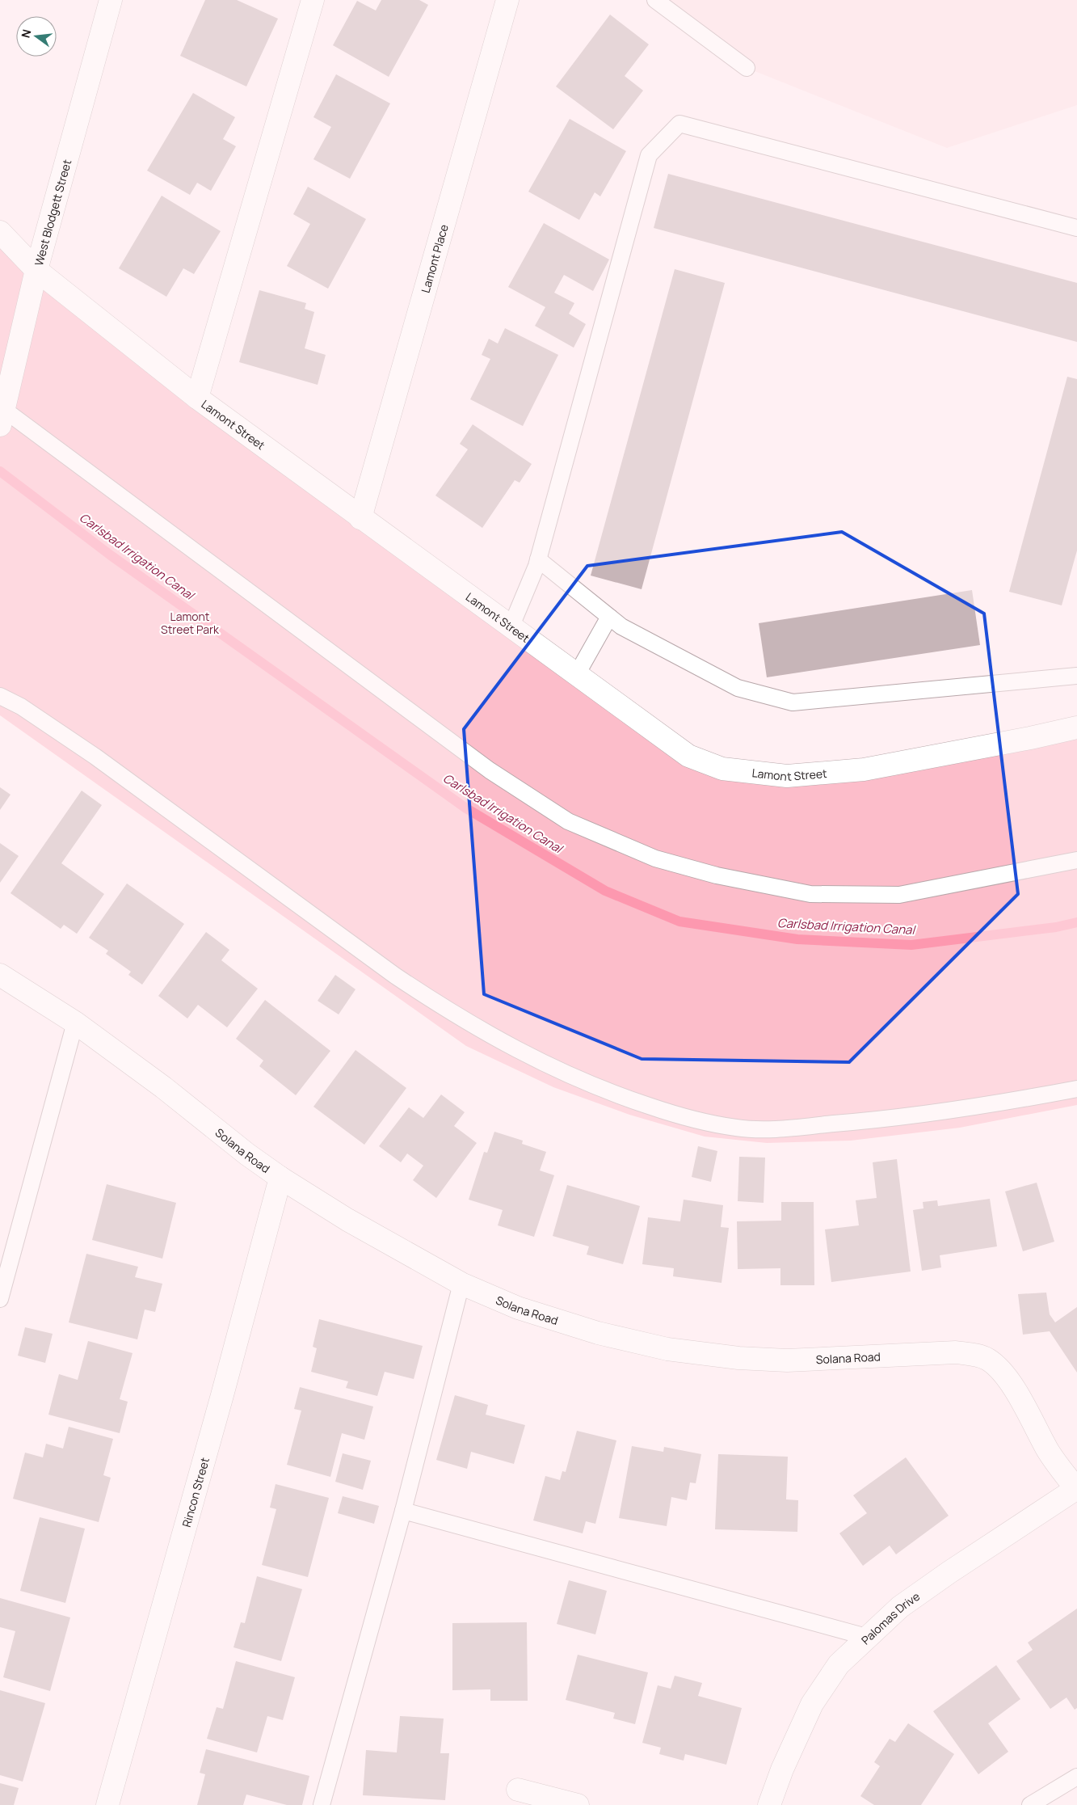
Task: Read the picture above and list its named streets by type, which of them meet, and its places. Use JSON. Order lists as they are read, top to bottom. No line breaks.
{"streets":{"street":["West Blodgett Street","Lamont Place","Lamont Street","Solana Road","Rincon Street","Palomas Drive"]},"crossings":[["West Blodgett Street","Lamont Street"],["Lamont Place","Lamont Street"],["Solana Road","Rincon Street"],["Solana Road","Palomas Drive"]],"water":["Carlsbad Irrigation Canal"],"parks":["Lamont Street Park"],"north":"left"}
